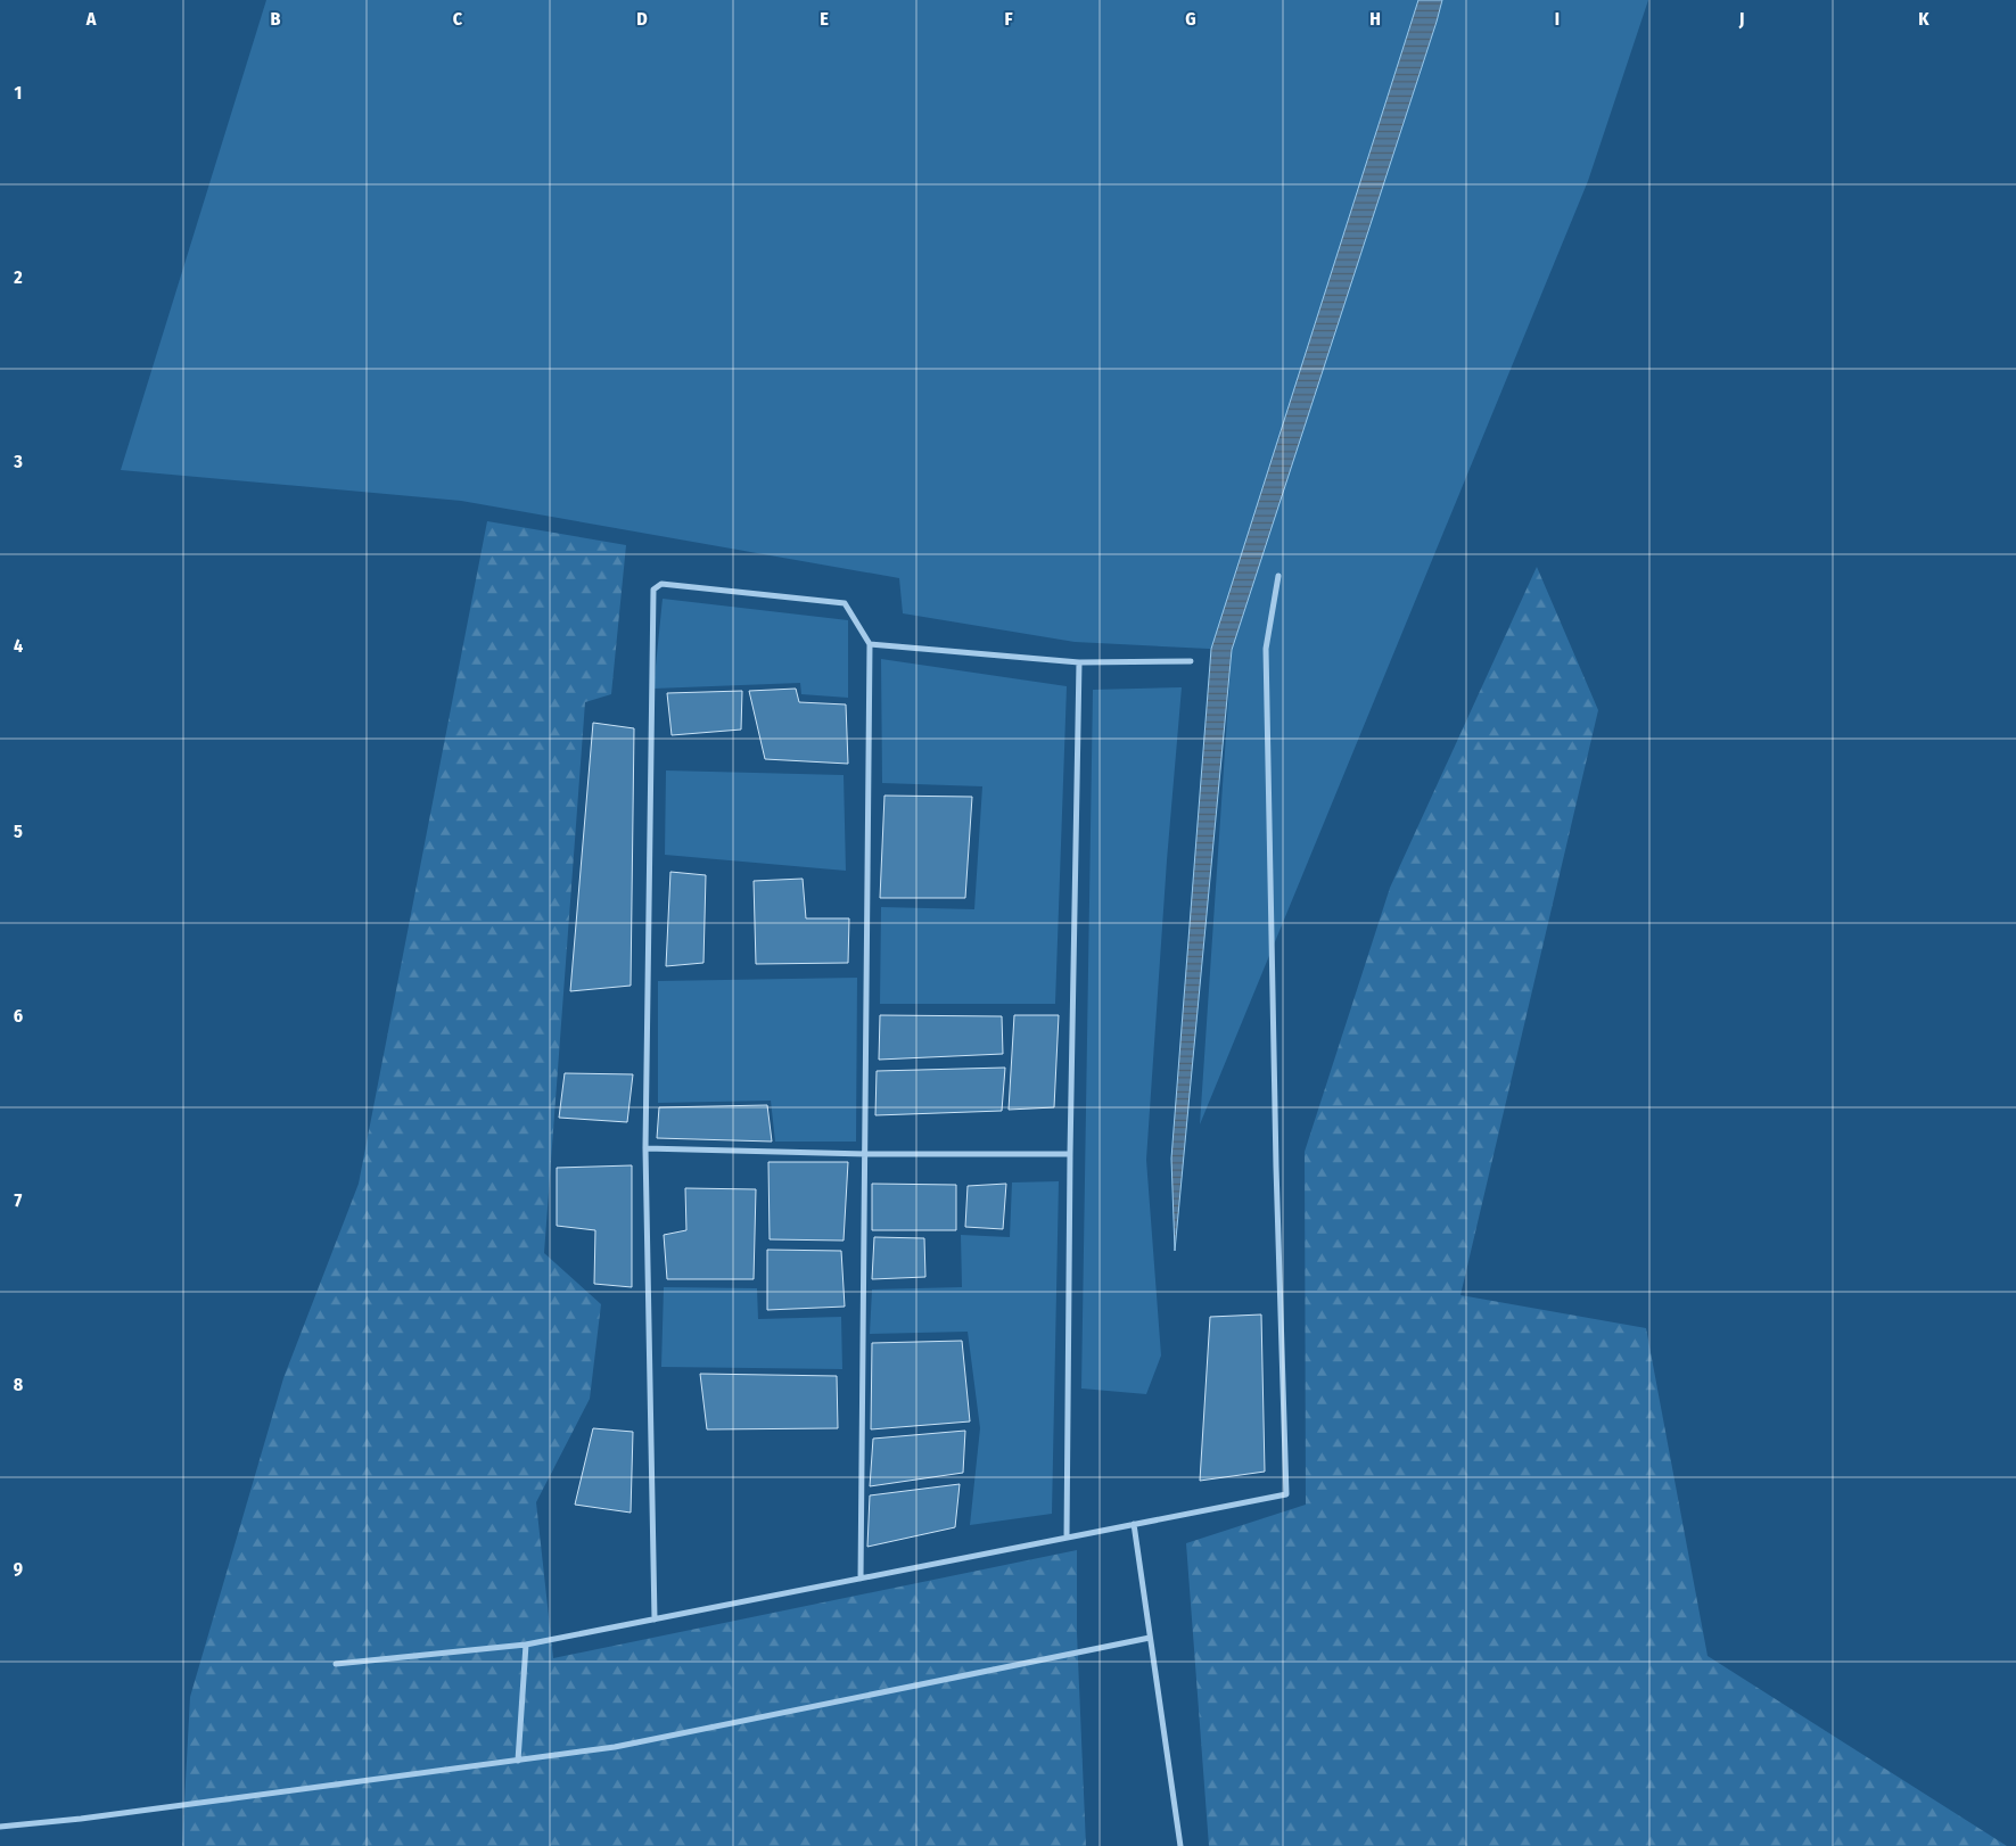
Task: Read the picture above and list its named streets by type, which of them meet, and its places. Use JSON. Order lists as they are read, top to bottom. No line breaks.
{"grid":{"columns":["A","B","C","D","E","F","G","H","I","J","K"],"rows":["1","2","3","4","5","6","7","8","9"]}}
